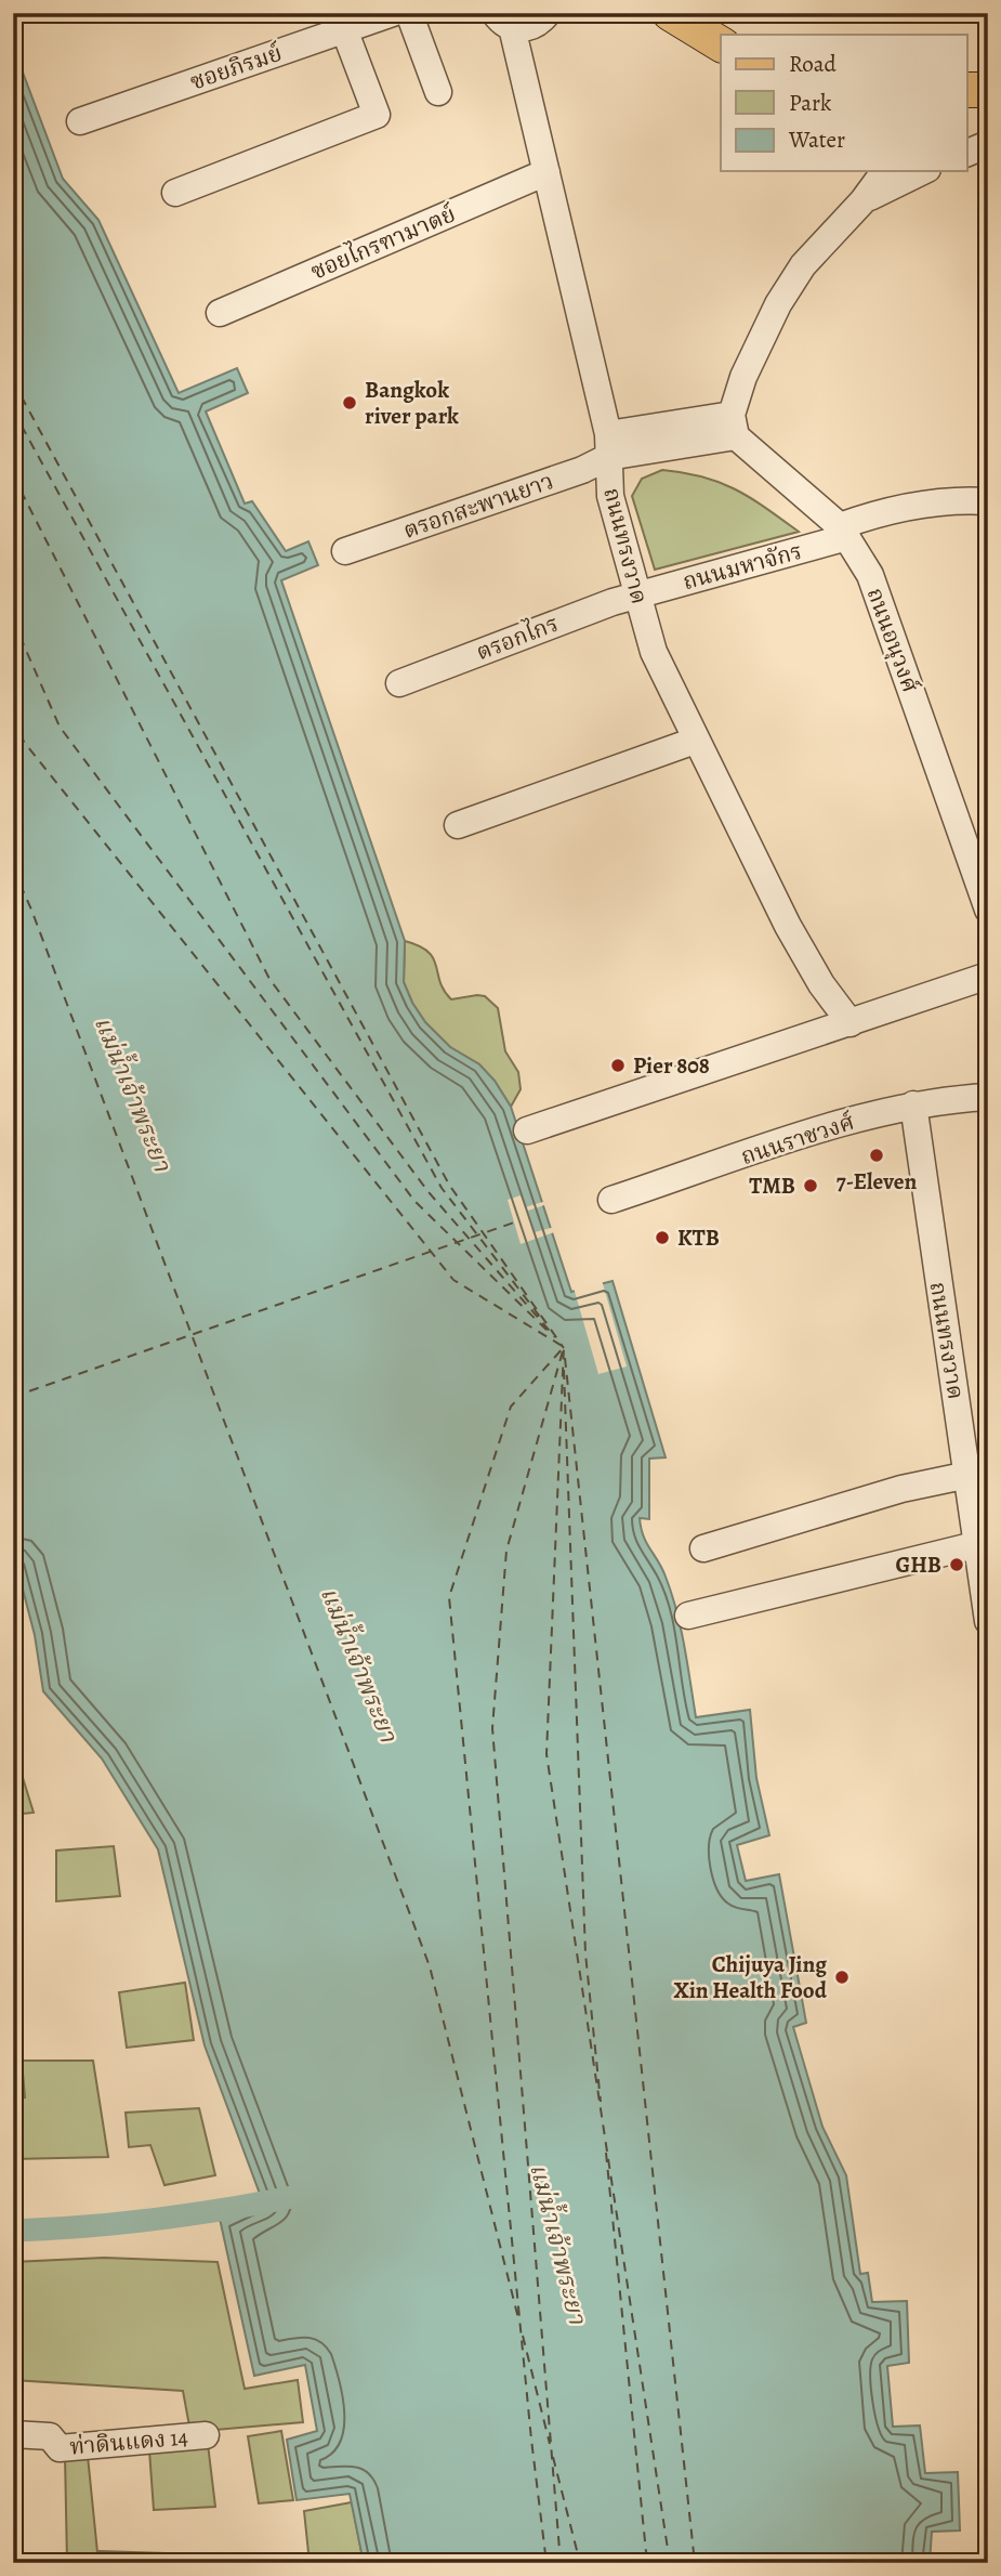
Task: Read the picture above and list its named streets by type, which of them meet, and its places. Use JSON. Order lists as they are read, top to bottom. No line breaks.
{"streets":{"street":["ซอยภิรมย์","ซอยไกรฑามาตย์","ตรอกสะพานยาว","ถนนทรงวาด","ถนนมหาจักร","ตรอกไกร","ถนนอนุวงศ์","ถนนราชวงศ์","ท่าดินแดง 14"]},"crossings":[["ซอยไกรฑามาตย์","ถนนทรงวาด"],["ตรอกสะพานยาว","ถนนทรงวาด"],["ตรอกสะพานยาว","ถนนอนุวงศ์"],["ถนนทรงวาด","ถนนมหาจักร"],["ถนนทรงวาด","ตรอกไกร"],["ถนนทรงวาด","ถนนราชวงศ์"],["ถนนมหาจักร","ตรอกไกร"],["ถนนมหาจักร","ถนนอนุวงศ์"]],"water":["แม่น้ำเจ้าพระยา"],"places":["Bangkok river park","Pier 808","7-Eleven","TMB","KTB","GHB","Chijuya Jing Xin Health Food"],"legend":["Road","Park","Water"]}
